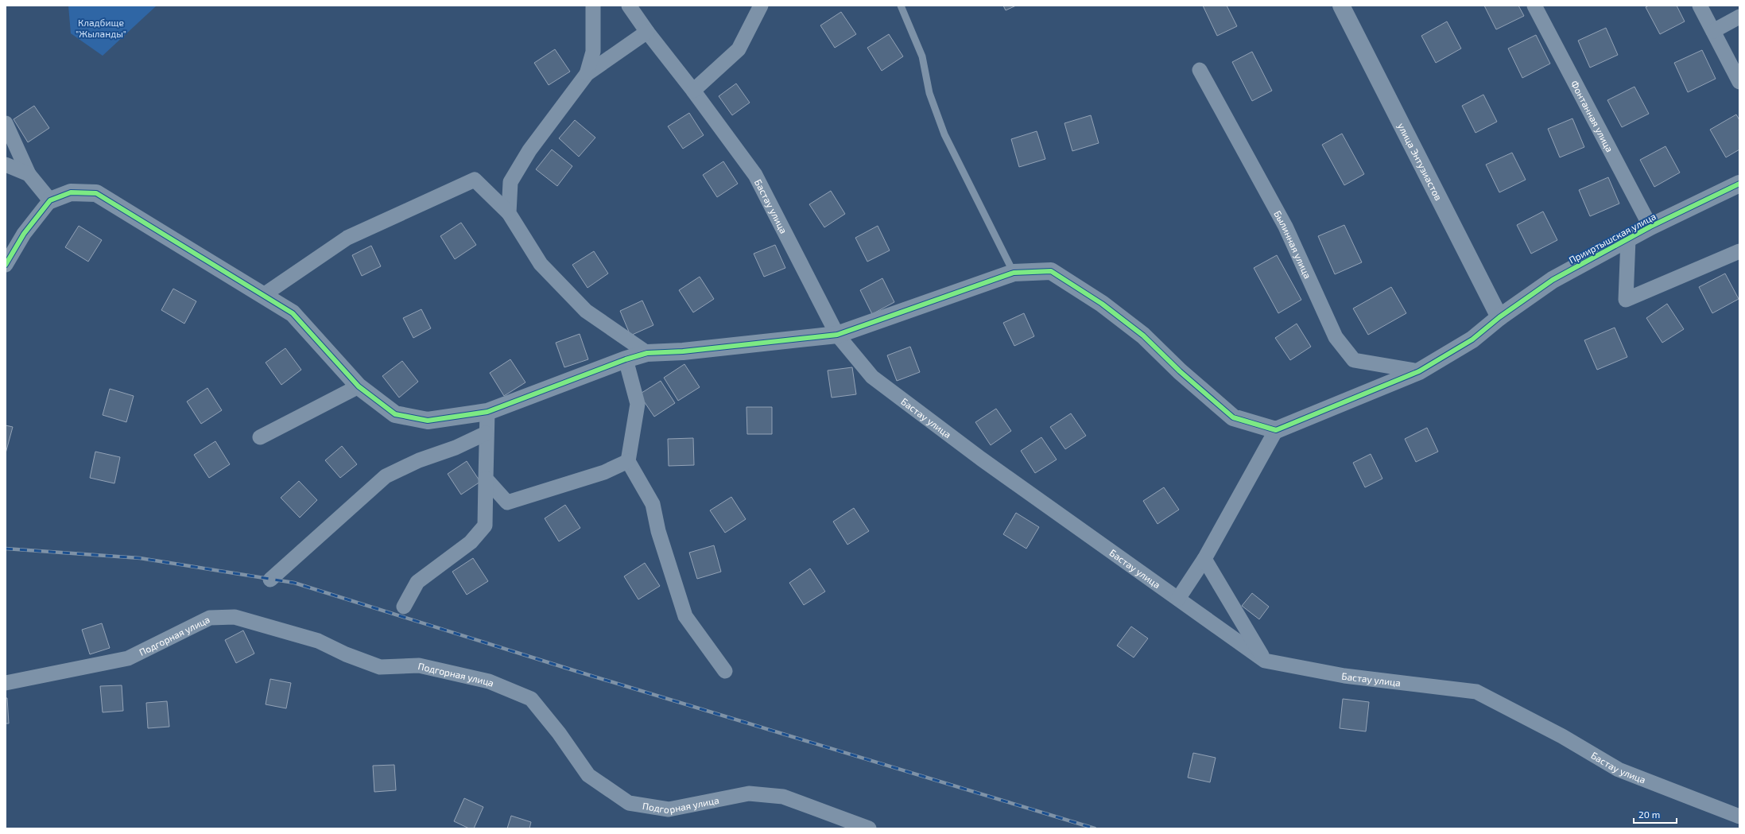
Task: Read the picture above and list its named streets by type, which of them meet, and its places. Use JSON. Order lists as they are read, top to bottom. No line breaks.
{"streets":{"street":["Фонтанная улица","улица Энтузиастов","Бастау улица","Прииртышская улица","Былинная улица","Подгорная улица"]},"crossings":[["Фонтанная улица","Прииртышская улица"],["улица Энтузиастов","Прииртышская улица"],["Прииртышская улица","Былинная улица"]],"parks":["Кладбище \"Жыланды\""],"scale_bar":"20 m"}
